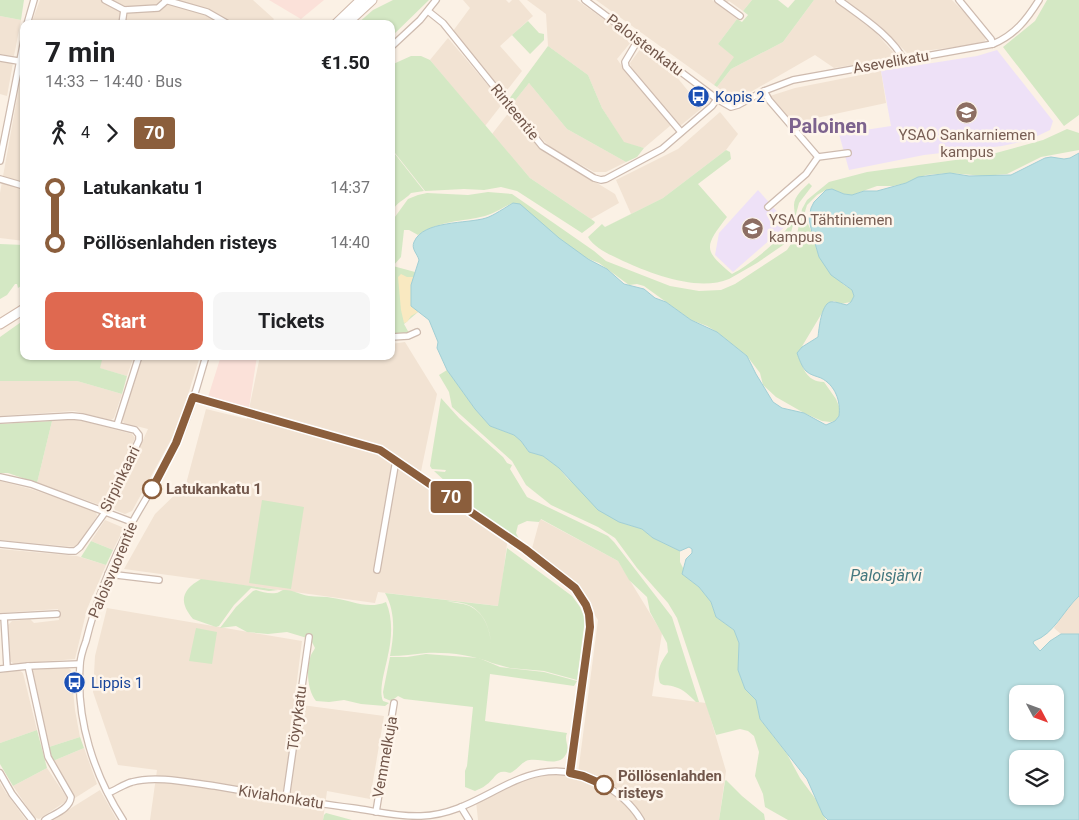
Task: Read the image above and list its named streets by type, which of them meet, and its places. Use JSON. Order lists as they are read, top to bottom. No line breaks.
{"streets":{"street":["Paloistenkatu","Asevelikatu","Rinteentie","Sirpinkaari","Paloisvuorentie","Töyrykatu","Vemmelkuja","Kiviahonkatu"]},"crossings":[["Paloistenkatu","Asevelikatu"],["Paloistenkatu","Rinteentie"],["Paloisvuorentie","Kiviahonkatu"],["Töyrykatu","Kiviahonkatu"],["Vemmelkuja","Kiviahonkatu"]],"districts":["Paloinen"],"water":["Paloisjärvi"],"places":{"bus stop":["Kopis 2","Lippis 1"],"school or university":["YSAO Sankarniemen kampus","YSAO Tähtiniemen kampus"],"other":["Latukankatu 1","Pöllösenlahden risteys"]},"lines":["bus line 70"],"north":"bottom right","page":{"on_map":"70","heading":["7 min","14:33 – 14:40 · Bus","€1.50"],"legs":["4","70"],"list":[{"name":"Latukankatu 1","value":"14:37"},{"name":"Pöllösenlahden risteys","value":"14:40"}],"buttons":["Start","Tickets"]}}
